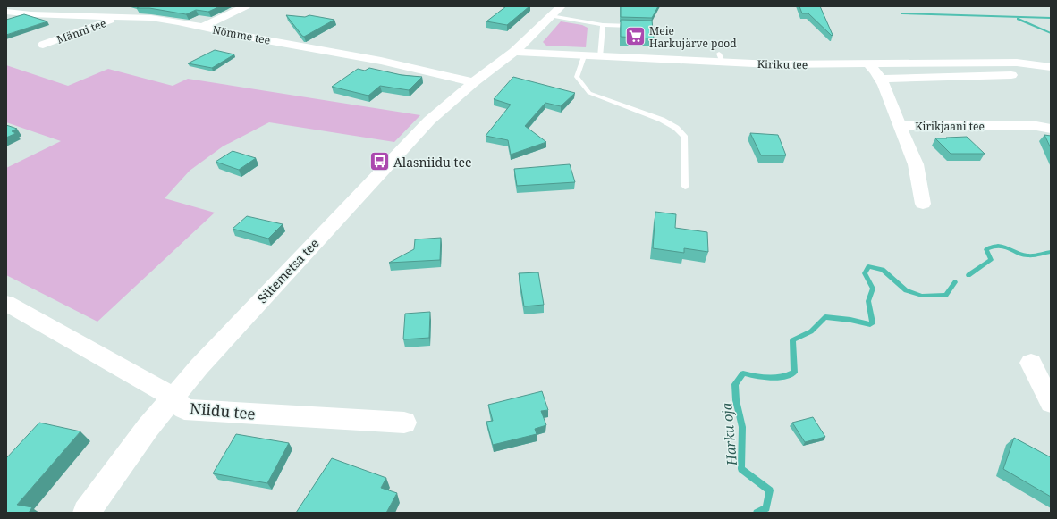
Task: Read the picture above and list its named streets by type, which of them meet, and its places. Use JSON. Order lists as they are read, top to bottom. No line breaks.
{"streets":{"street":["Männi tee","Nõmme tee","Kiriku tee","Kirikjaani tee","Sütemetsa tee","Niidu tee"]},"crossings":[["Männi tee","Nõmme tee"],["Nõmme tee","Sütemetsa tee"],["Kiriku tee","Kirikjaani tee"],["Kiriku tee","Sütemetsa tee"],["Sütemetsa tee","Niidu tee"]],"water":["Harku oja"],"places":{"supermarket":["Meie Harkujärve pood"],"bus stop":["Alasniidu tee"]}}
